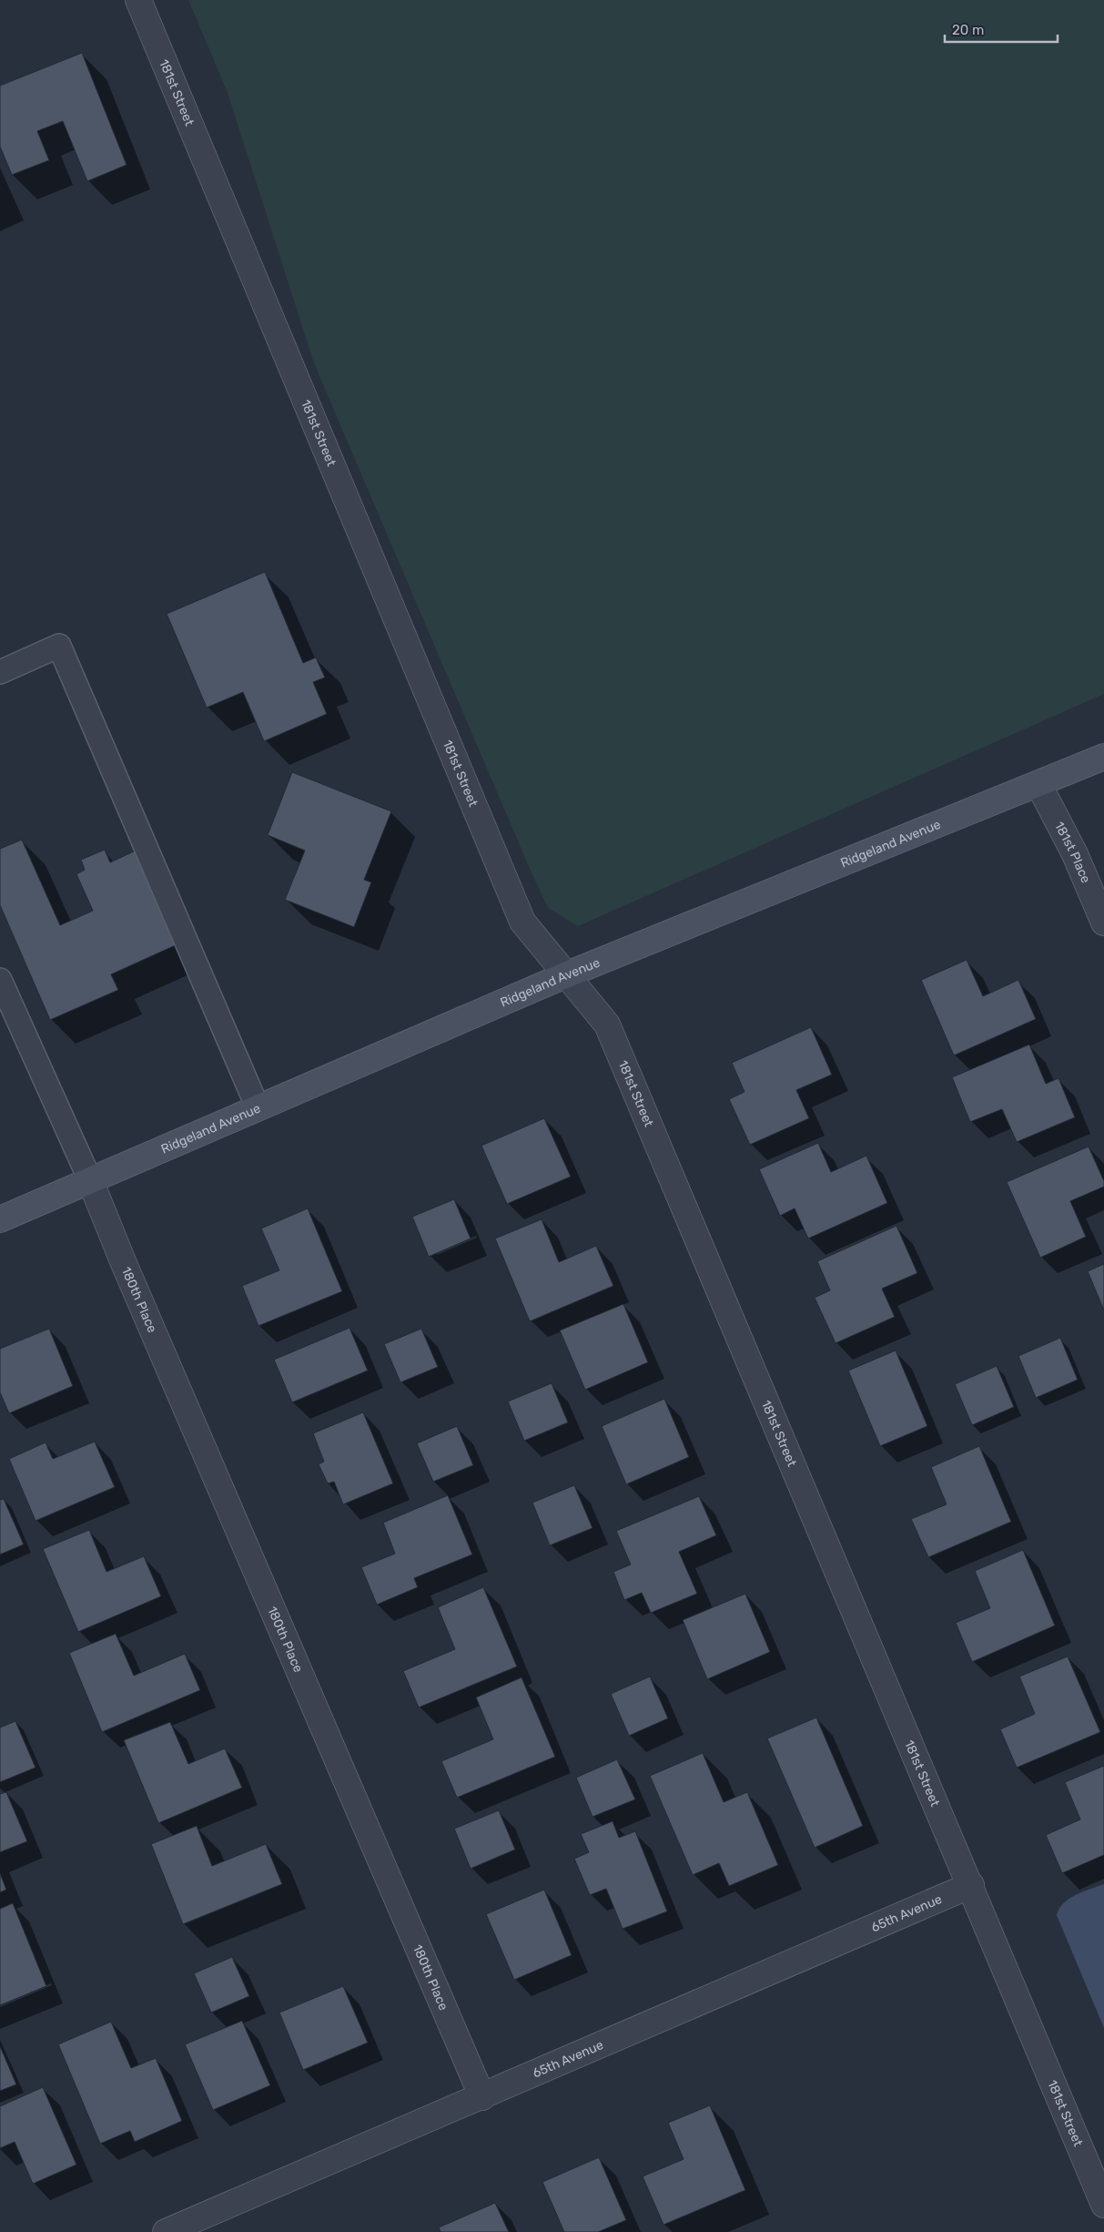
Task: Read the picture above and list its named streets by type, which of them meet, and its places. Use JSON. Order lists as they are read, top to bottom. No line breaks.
{"streets":{"street":["181st Street","Ridgeland Avenue","181st Place","180th Place","65th Avenue"]},"crossings":[["181st Street","Ridgeland Avenue"],["181st Street","65th Avenue"],["Ridgeland Avenue","181st Place"],["Ridgeland Avenue","180th Place"],["180th Place","65th Avenue"]],"scale_bar":"20 m"}
